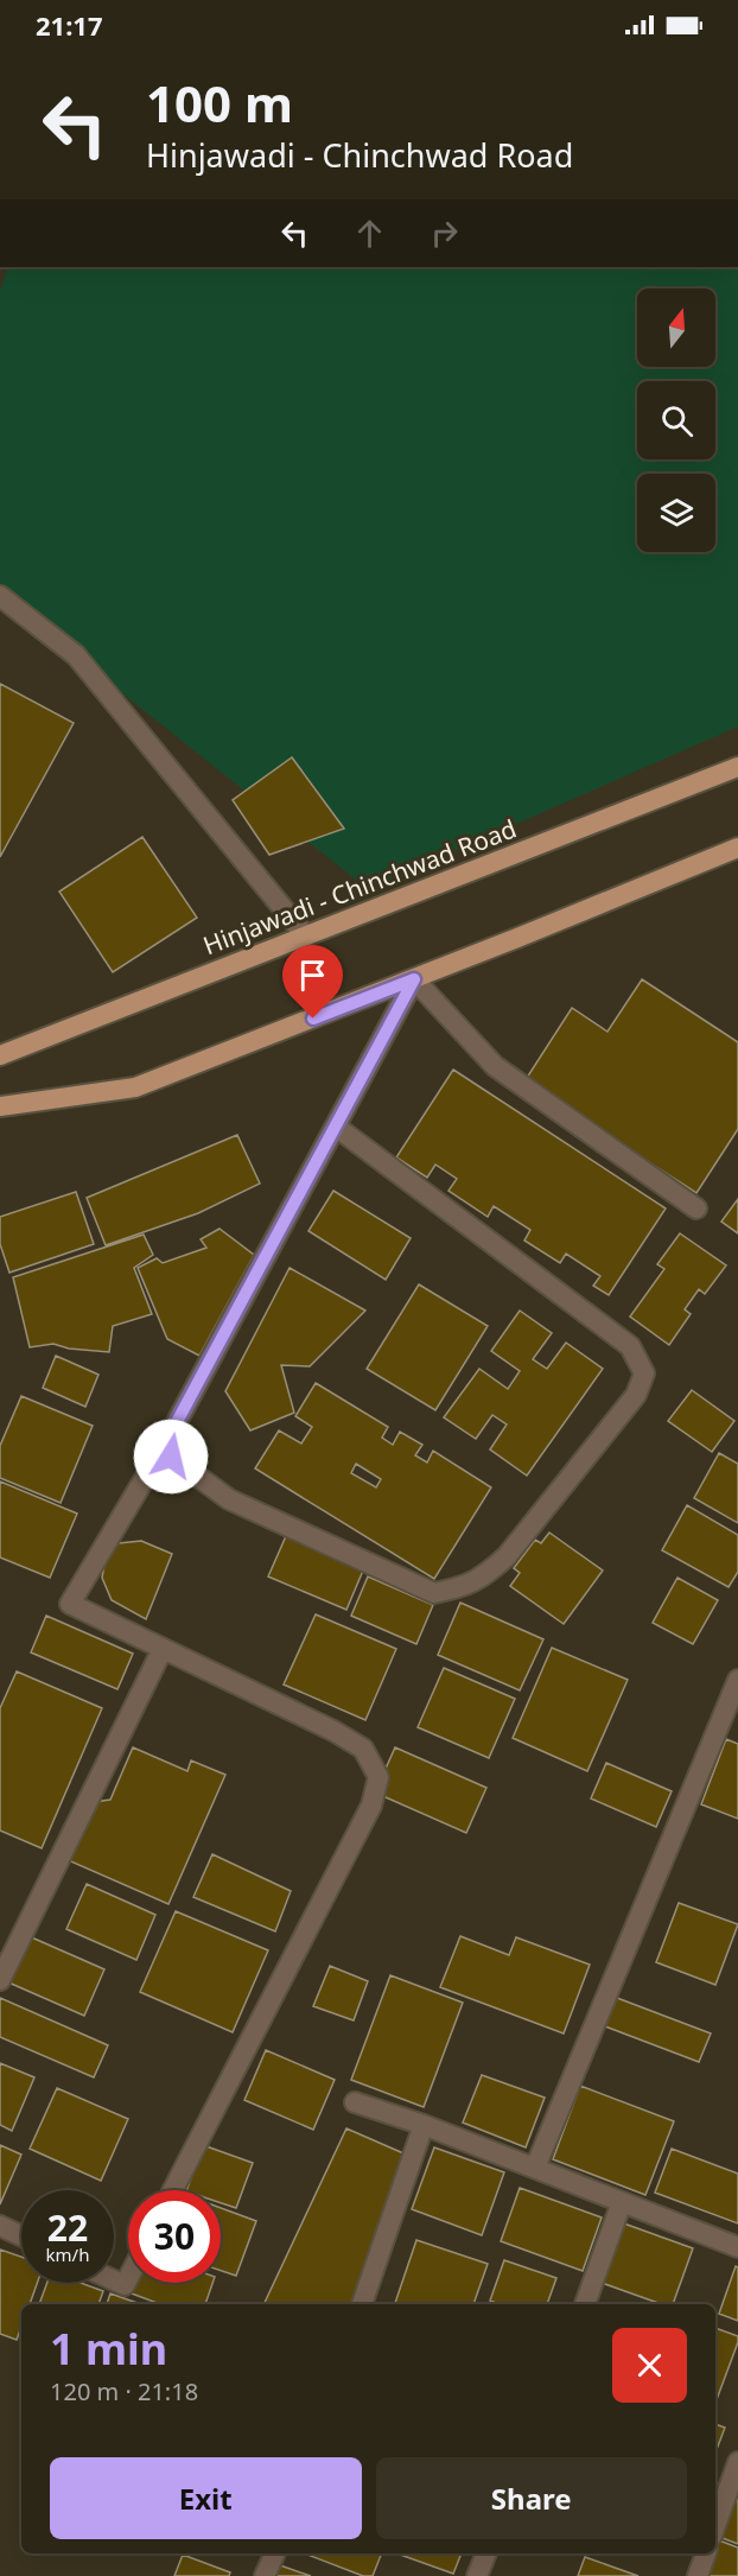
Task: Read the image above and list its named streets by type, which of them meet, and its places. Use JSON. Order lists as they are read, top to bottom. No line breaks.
{"streets":{"main road":["Hinjawadi - Chinchwad Road"]},"north":"top","page":{"status":"21:17","turn":["100 m","Hinjawadi - Chinchwad Road"],"speed":"22 km/h","limit":"30","heading":["1 min","120 m · 21:18"],"buttons":["Exit","Share"]}}
